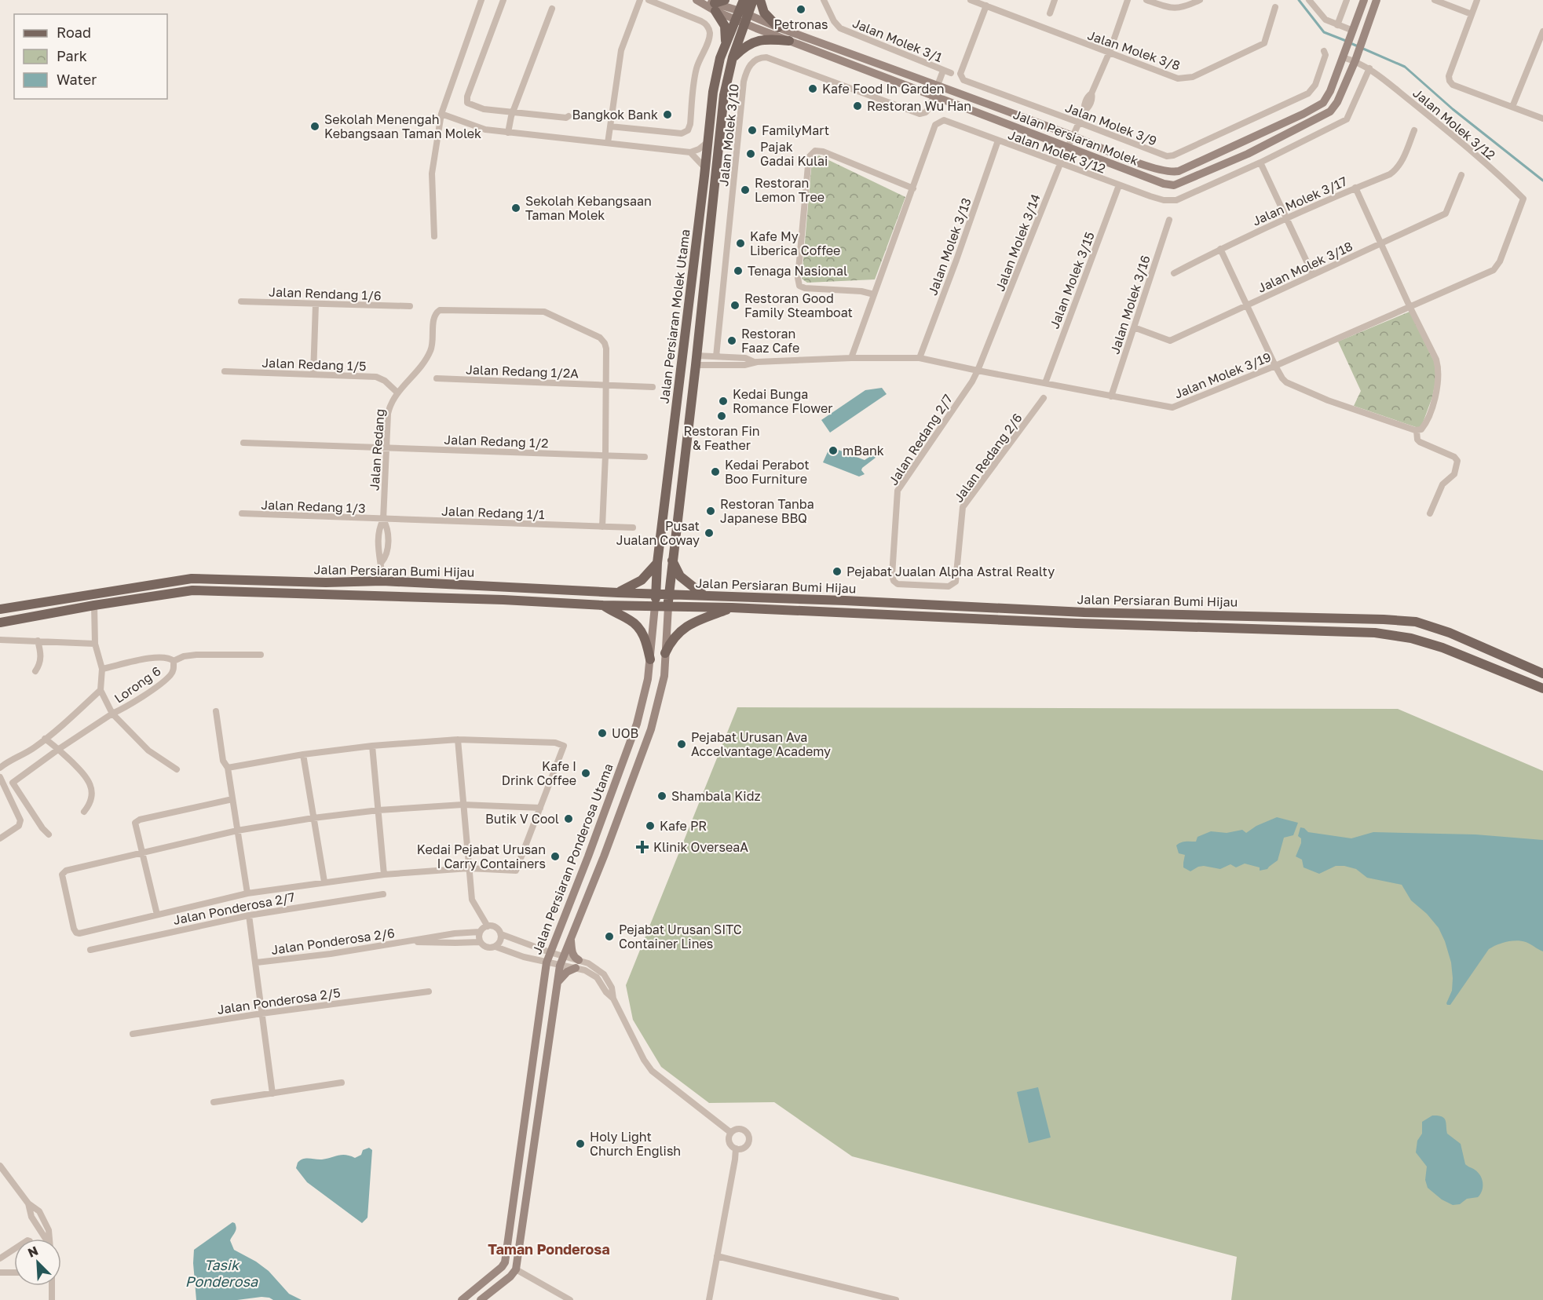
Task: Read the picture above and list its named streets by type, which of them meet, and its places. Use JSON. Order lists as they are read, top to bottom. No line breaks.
{"streets":{"main road":["Jalan Persiaran Molek","Jalan Persiaran Molek Utama","Jalan Persiaran Bumi Hijau","Jalan Persiaran Ponderosa Utama"],"street":["Jalan Molek 3/1","Jalan Molek 3/8","Jalan Molek 3/9","Jalan Molek 3/12","Jalan Molek 3/10","Jalan Molek 3/17","Jalan Molek 3/14","Jalan Molek 3/13","Jalan Molek 3/18","Jalan Molek 3/15","Jalan Rendang 1/6","Jalan Molek 3/16","Jalan Redang 1/5","Jalan Redang 1/2A","Jalan Molek 3/19","Jalan Redang 2/7","Jalan Redang 1/2","Jalan Redang","Jalan Redang 2/6","Jalan Redang 1/3","Jalan Redang 1/1","Lorong 6","Jalan Ponderosa 2/7","Jalan Ponderosa 2/6","Jalan Ponderosa 2/5"]},"crossings":[["Jalan Molek 3/1","Jalan Molek 3/10"],["Jalan Molek 3/8","Jalan Molek 3/9"],["Jalan Molek 3/8","Jalan Molek 3/14"],["Jalan Molek 3/9","Jalan Molek 3/14"],["Jalan Molek 3/12","Jalan Persiaran Molek"],["Jalan Molek 3/12","Jalan Molek 3/14"],["Jalan Molek 3/12","Jalan Molek 3/13"],["Jalan Molek 3/12","Jalan Molek 3/15"],["Jalan Molek 3/12","Jalan Molek 3/19"],["Jalan Molek 3/10","Jalan Persiaran Molek"],["Jalan Molek 3/10","Jalan Molek 3/19"],["Jalan Persiaran Molek","Jalan Molek 3/14"],["Jalan Persiaran Molek","Jalan Persiaran Molek Utama"],["Jalan Molek 3/14","Jalan Molek 3/19"],["Jalan Molek 3/14","Jalan Redang 2/7"],["Jalan Molek 3/13","Jalan Molek 3/19"],["Jalan Molek 3/18","Jalan Molek 3/16"],["Jalan Molek 3/15","Jalan Molek 3/19"],["Jalan Molek 3/16","Jalan Molek 3/19"],["Jalan Persiaran Molek Utama","Jalan Persiaran Bumi Hijau"],["Jalan Persiaran Molek Utama","Jalan Persiaran Ponderosa Utama"],["Jalan Redang 1/5","Jalan Redang"],["Jalan Redang 1/2A","Jalan Redang"],["Jalan Molek 3/19","Jalan Redang 2/7"],["Jalan Redang 2/7","Jalan Redang 2/6"],["Jalan Redang 1/2","Jalan Redang"],["Jalan Redang","Jalan Redang 1/3"],["Jalan Redang","Jalan Redang 1/1"],["Jalan Redang","Jalan Persiaran Bumi Hijau"],["Jalan Redang 1/3","Jalan Redang 1/1"],["Jalan Persiaran Bumi Hijau","Jalan Persiaran Ponderosa Utama"]],"districts":["Taman Ponderosa"],"water":["Tasik Ponderosa"],"places":{"other":["Petronas","Kafe Food In Garden","Restoran Wu Han","Bangkok Bank","Sekolah Menengah Kebangsaan Taman Molek","FamilyMart","Pajak Gadai Kulai","Restoran Lemon Tree","Sekolah Kebangsaan Taman Molek","Kafe My Liberica Coffee","Tenaga Nasional","Restoran Good Family Steamboat","Restoran Faaz Cafe","Kedai Bunga Romance Flower","Restoran Fin & Feather","mBank","Kedai Perabot Boo Furniture","Restoran Tanba Japanese BBQ","Pusat Jualan Coway","Pejabat Jualan Alpha Astral Realty","UOB","Pejabat Urusan Ava Accelvantage Academy","Kafe I Drink Coffee","Shambala Kidz","Butik V Cool","Kafe PR","Kedai Pejabat Urusan I Carry Containers","Pejabat Urusan SITC Container Lines","Holy Light Church English"],"health":["Klinik OverseaA"]},"legend":["Road","Park","Water"],"north":"top left"}
